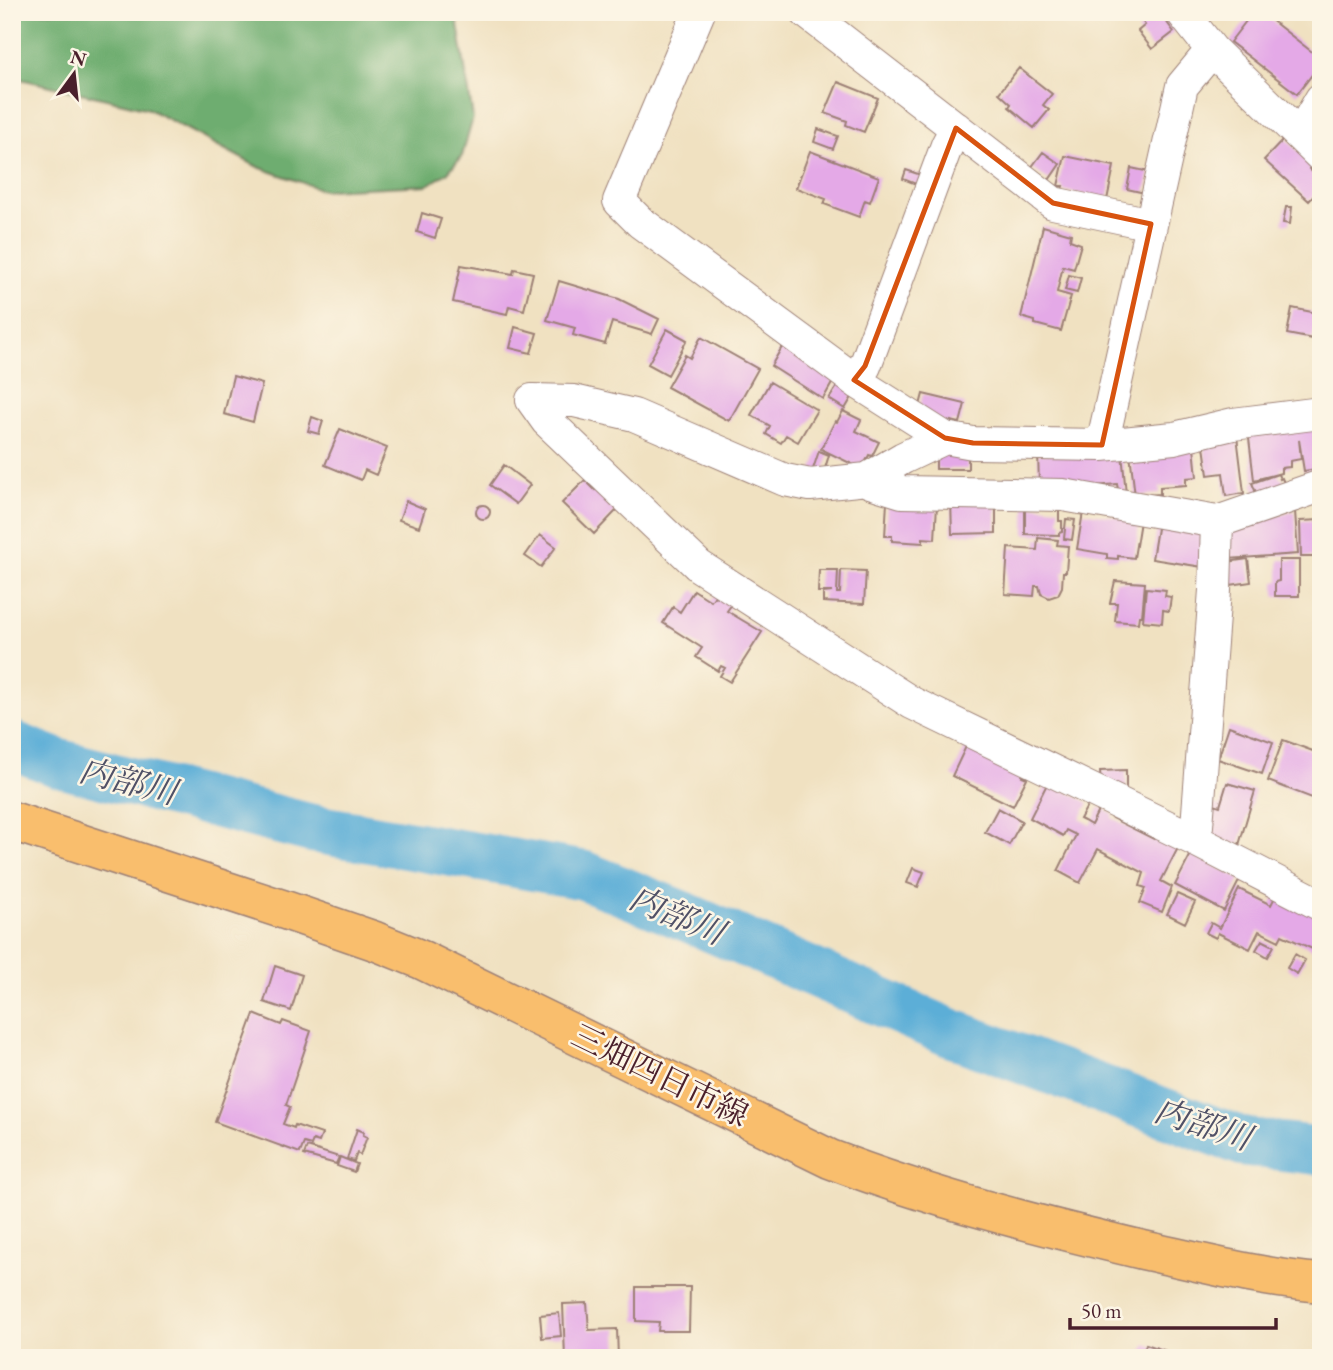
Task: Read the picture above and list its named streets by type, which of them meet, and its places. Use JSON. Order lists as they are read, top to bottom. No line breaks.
{"streets":{"main road":["三畑四日市線"]},"water":["内部川"],"scale_bar":"50 m","north":"top"}
